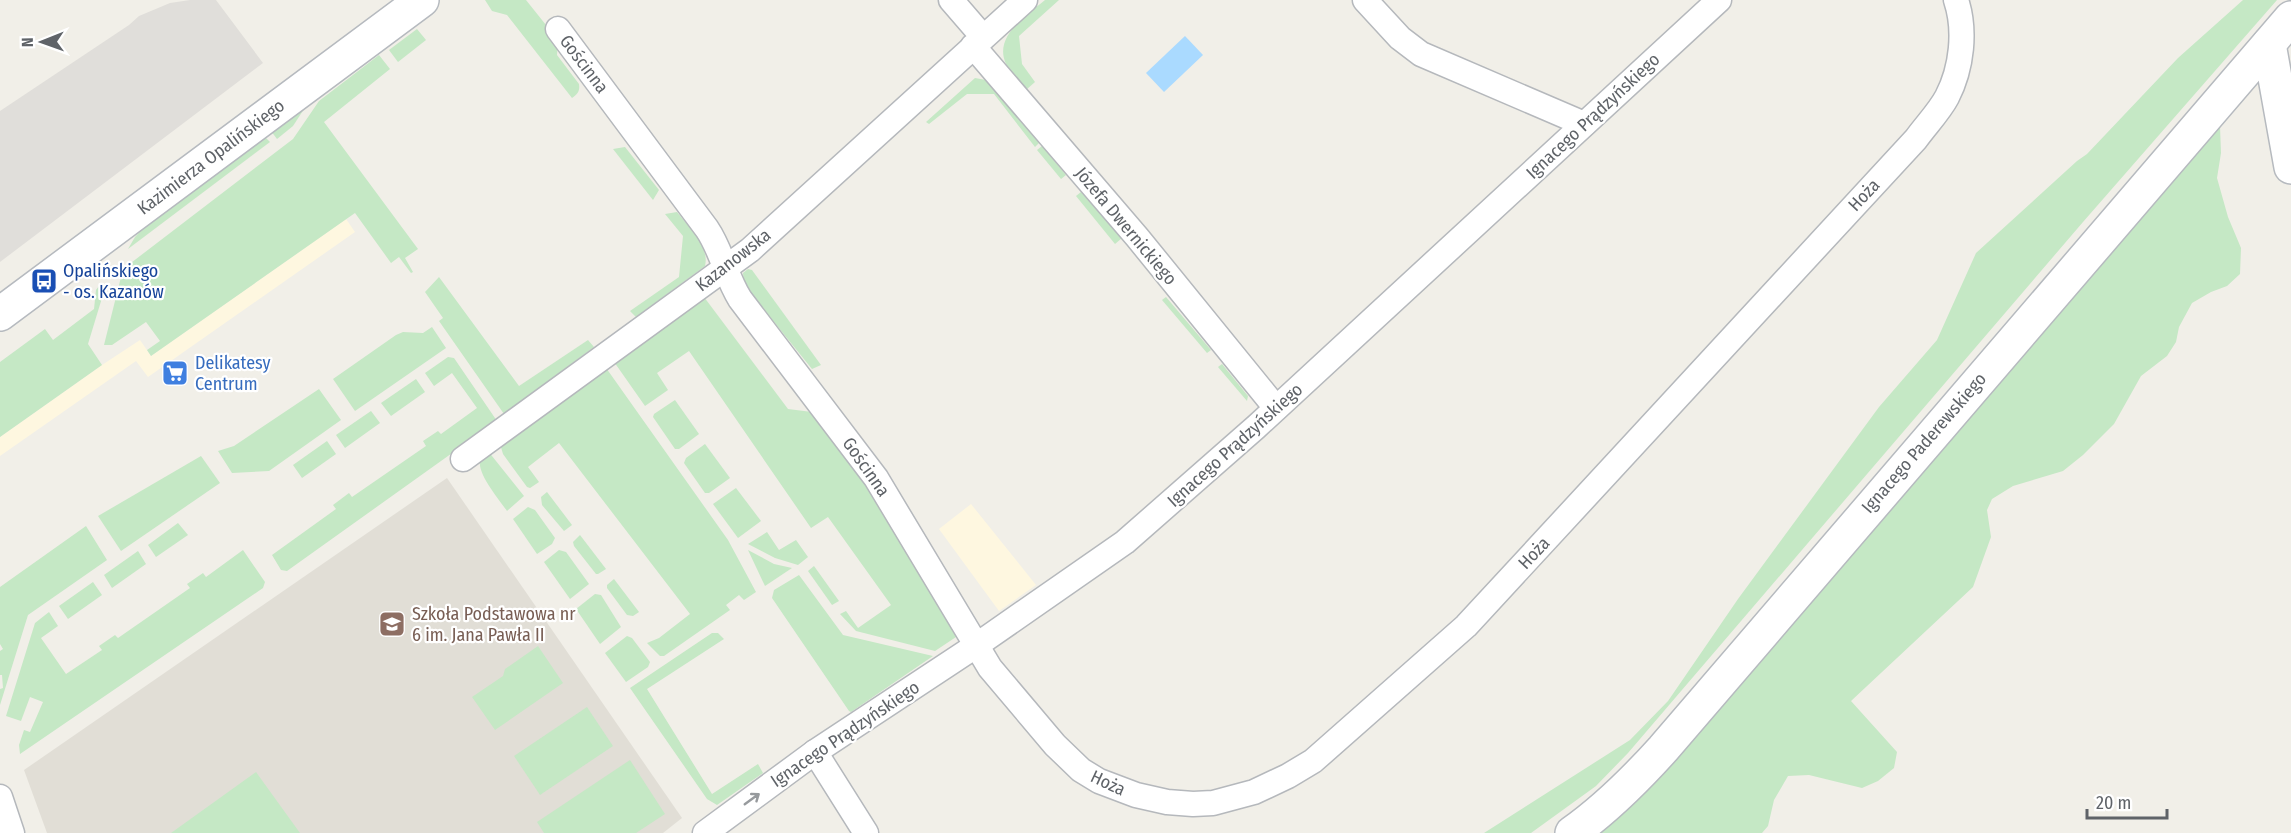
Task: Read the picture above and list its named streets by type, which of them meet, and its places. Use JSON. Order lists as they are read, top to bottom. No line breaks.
{"streets":{"street":["Gościnna","Ignacego Prądzyńskiego","Kazimierza Opalińskiego","Hoża","Józefa Dwernickiego","Kazanowska","Ignacego Paderewskiego"]},"crossings":[["Gościnna","Ignacego Prądzyńskiego"],["Gościnna","Hoża"],["Gościnna","Kazanowska"],["Ignacego Prądzyńskiego","Hoża"],["Ignacego Prądzyńskiego","Józefa Dwernickiego"],["Józefa Dwernickiego","Kazanowska"]],"places":{"bus stop":["Opalińskiego - os. Kazanów"],"supermarket":["Delikatesy Centrum"],"school or university":["Szkoła Podstawowa nr 6 im. Jana Pawła II"]},"scale_bar":"20 m","north":"left"}
